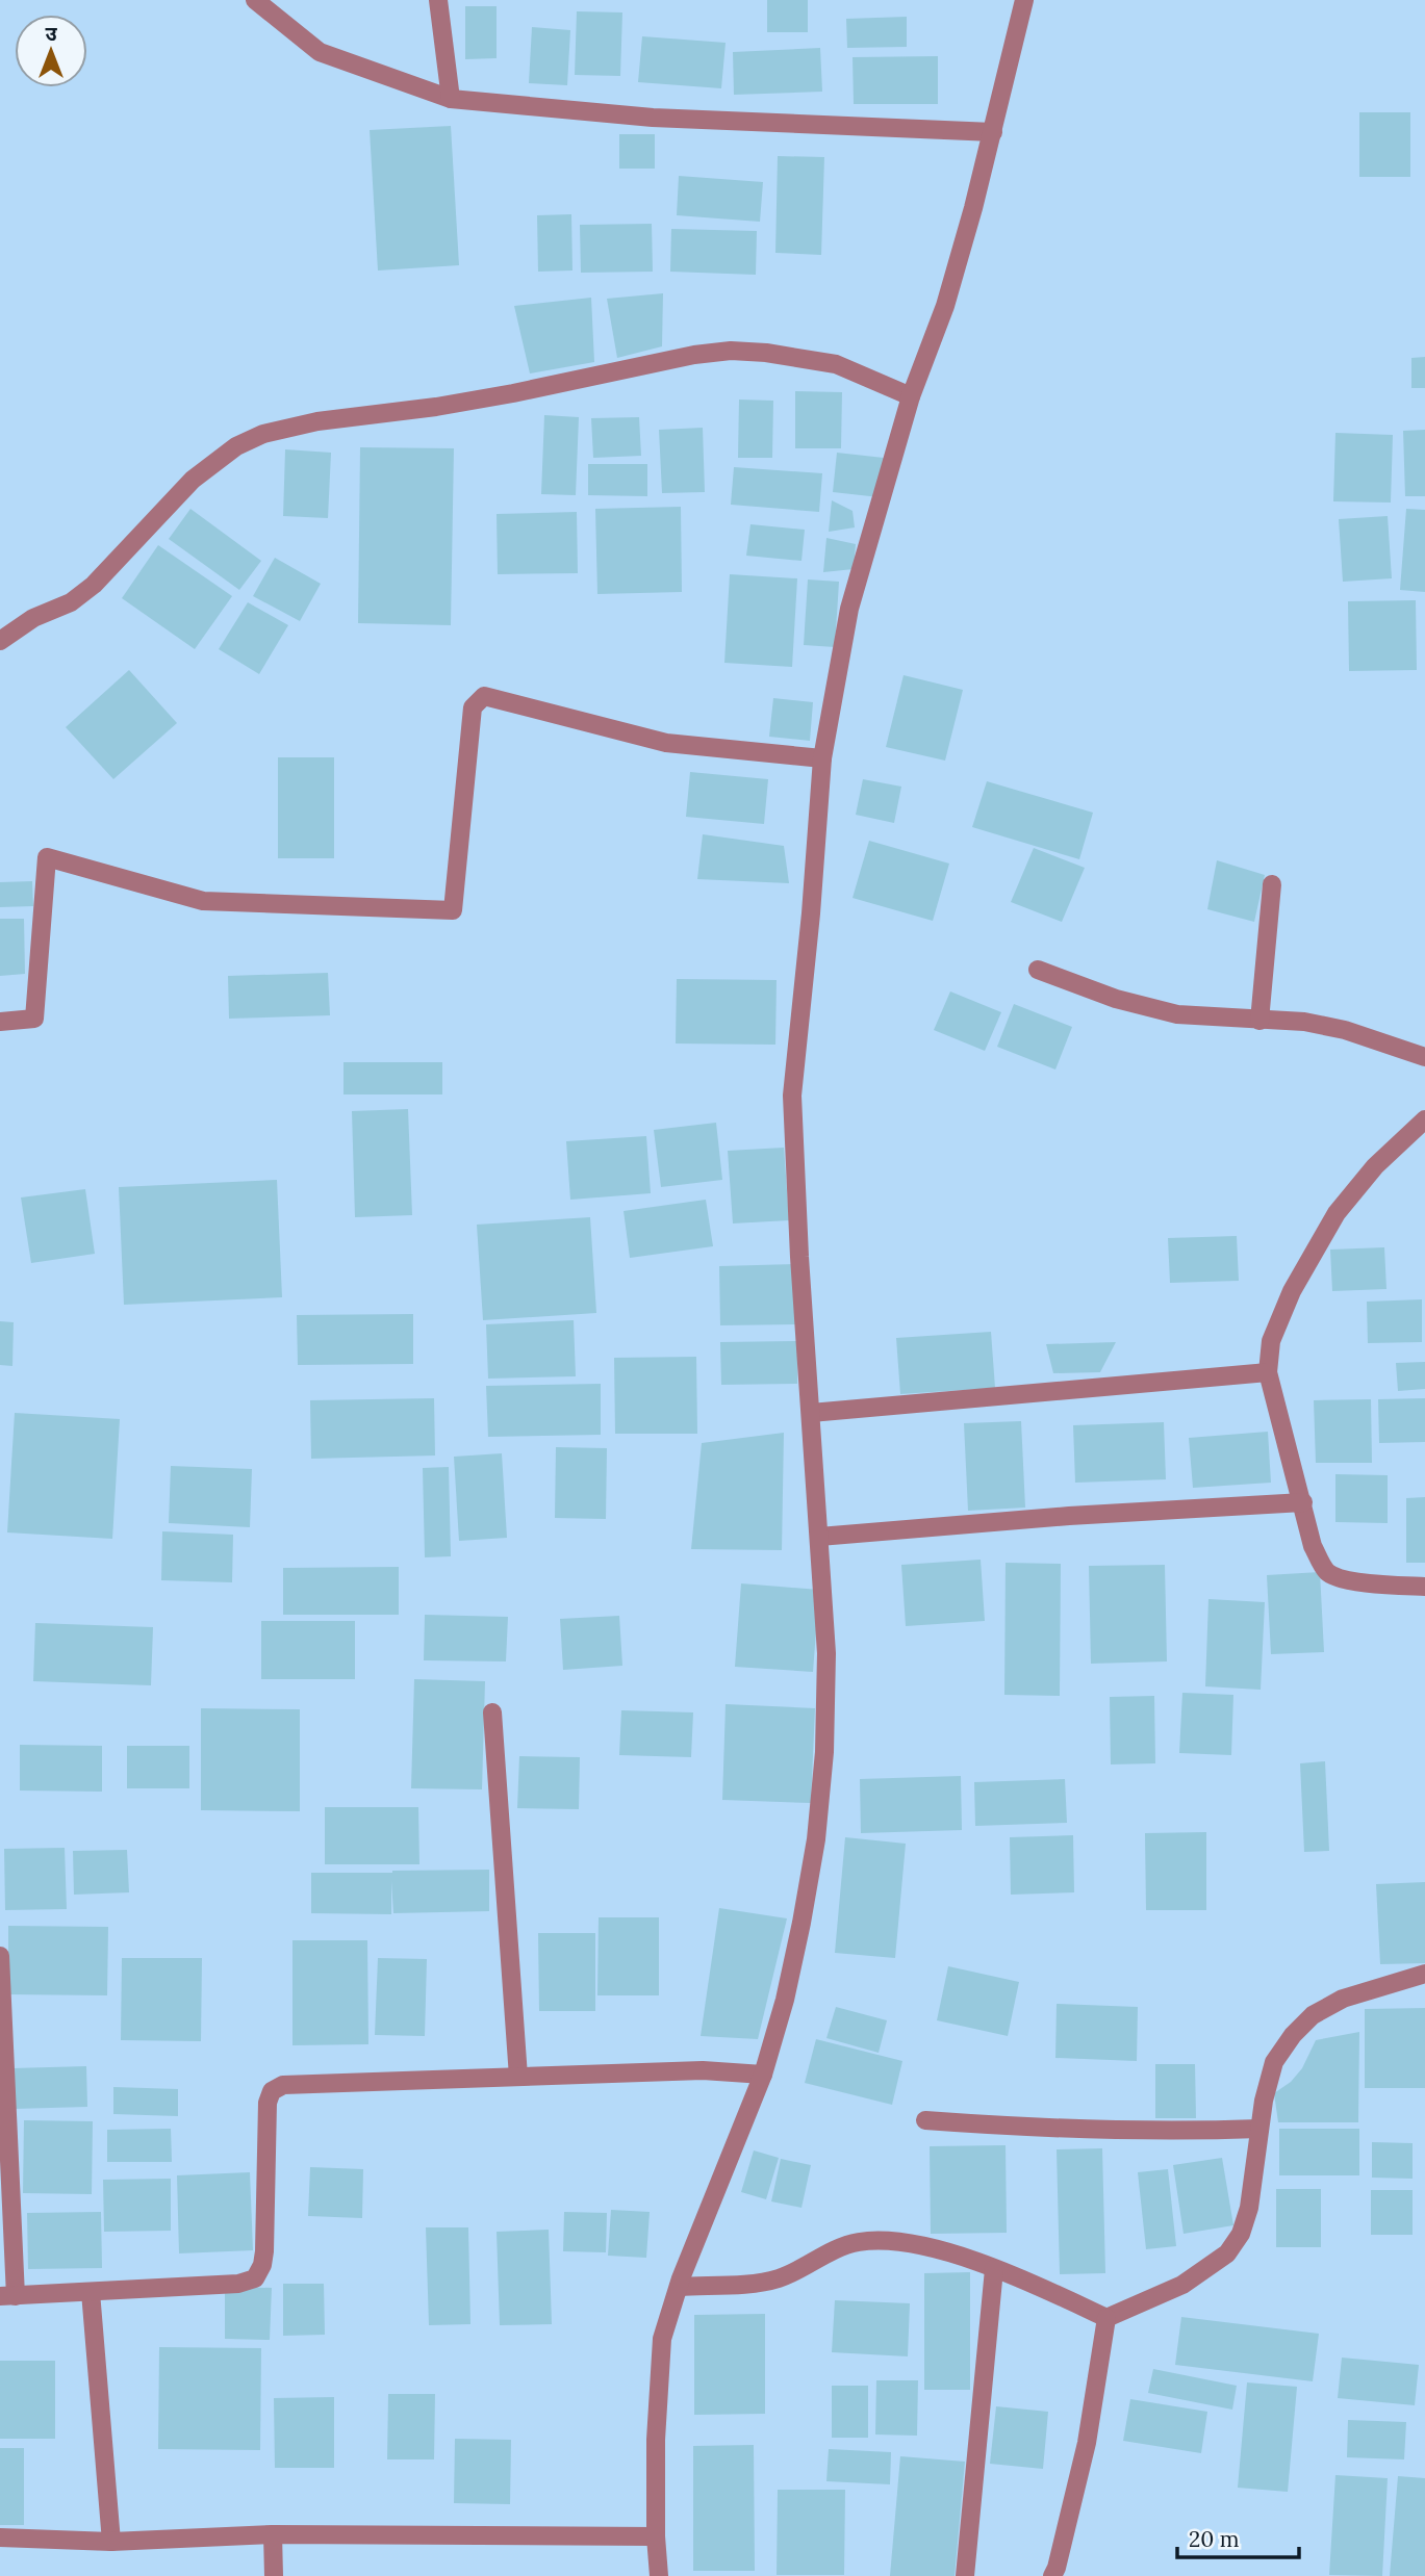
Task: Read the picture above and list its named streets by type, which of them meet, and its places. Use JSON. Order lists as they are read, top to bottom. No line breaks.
{"scale_bar":"20 m","north":"top"}
